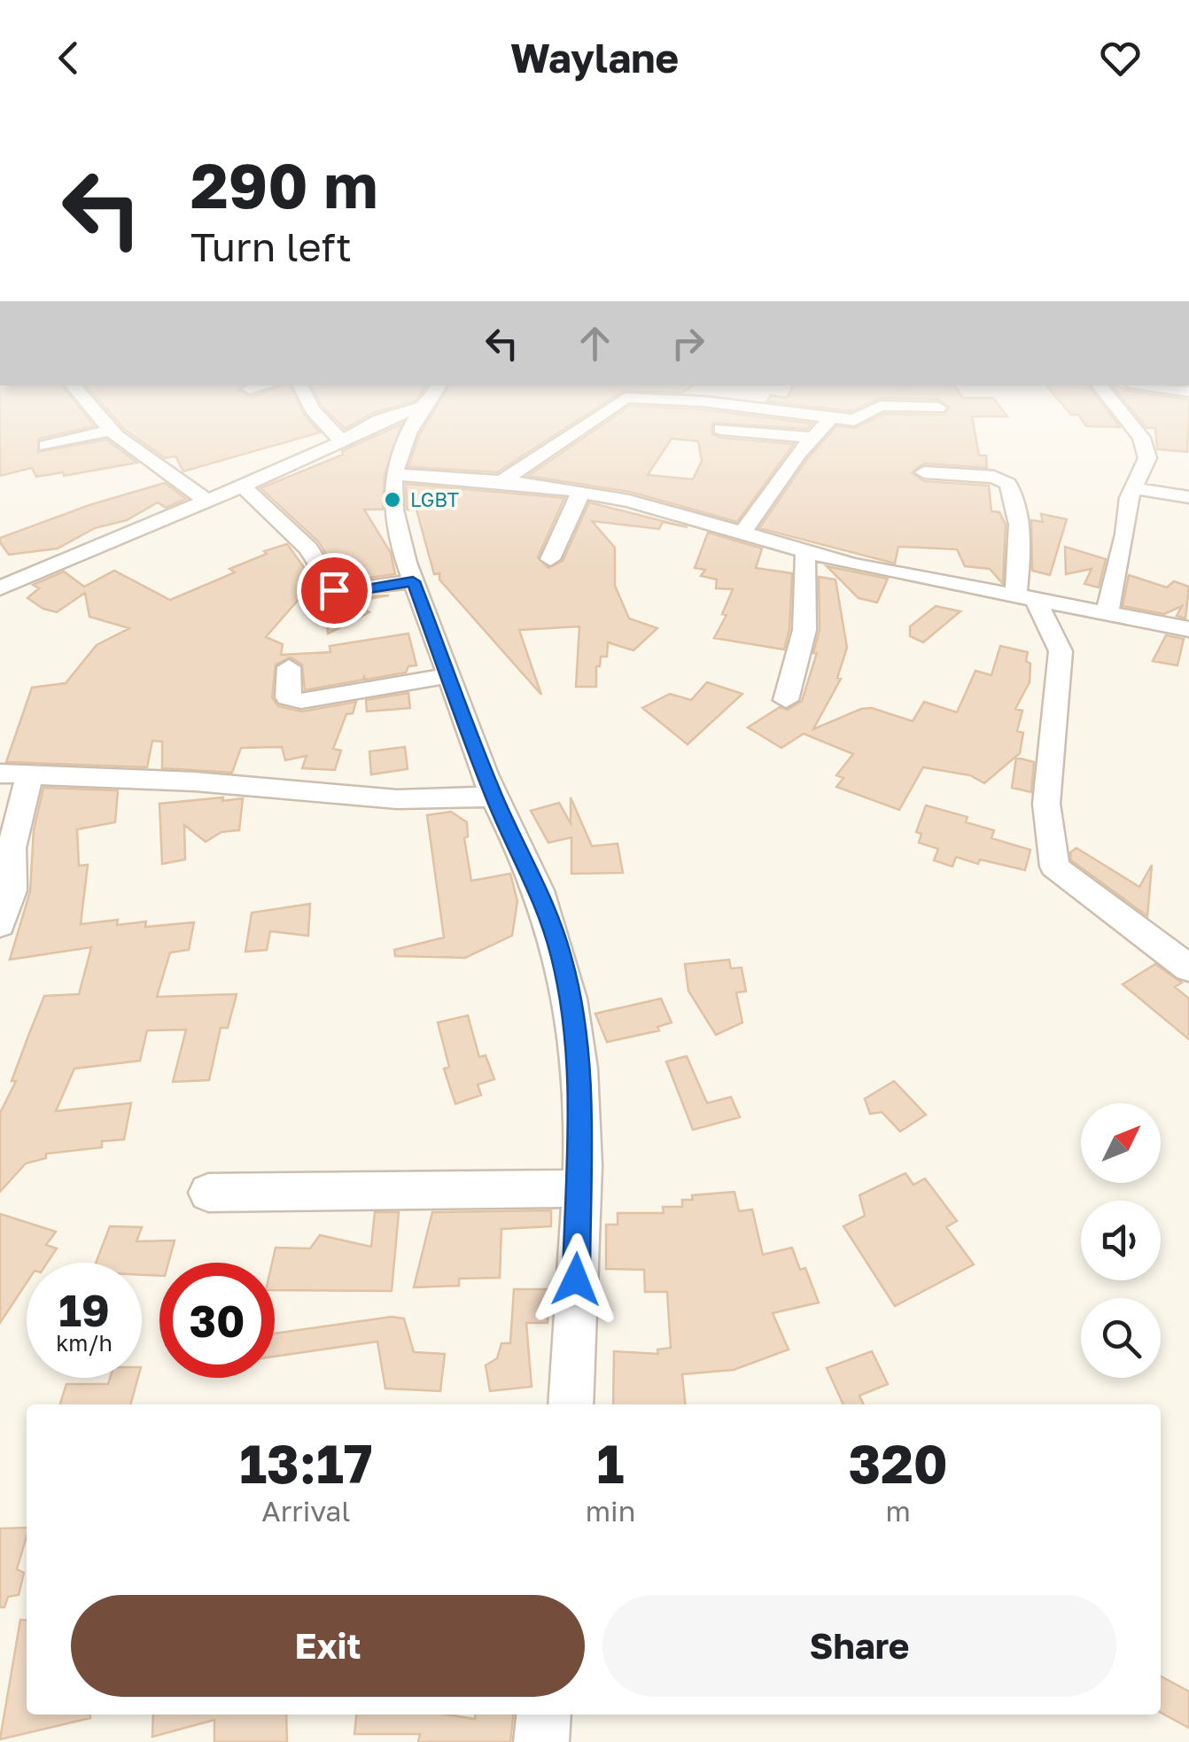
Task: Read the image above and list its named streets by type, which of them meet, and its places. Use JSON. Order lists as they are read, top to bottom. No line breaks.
{"places":["LGBT"],"north":"top right","page":{"header":"Waylane","turn":["290 m","Turn left"],"speed":"19 km/h","limit":"30","eta":["13:17","Arrival","1","min","320","m"],"buttons":["Exit","Share"]}}
